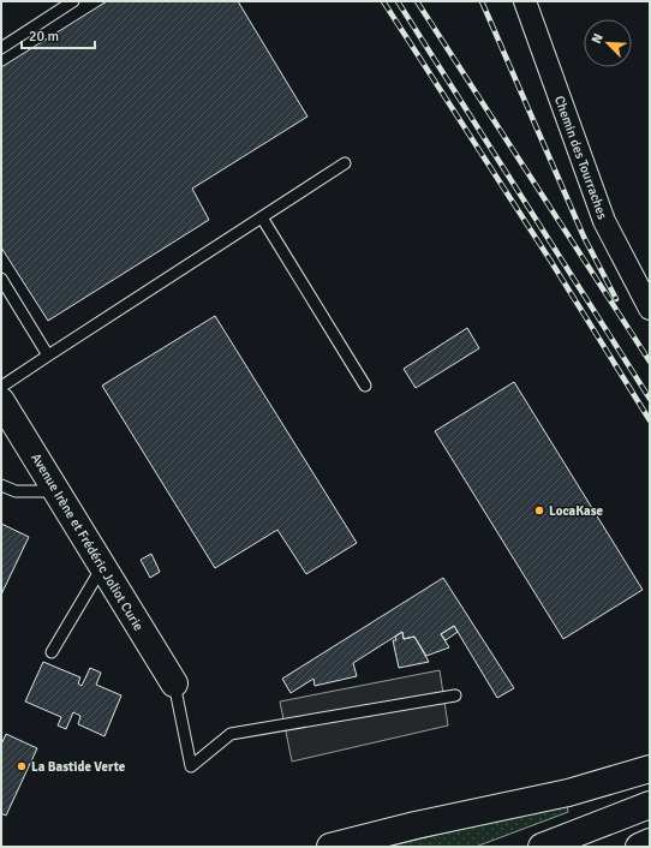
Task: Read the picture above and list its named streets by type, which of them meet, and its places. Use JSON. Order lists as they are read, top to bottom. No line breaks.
{"streets":{"main road":["Avenue Irène et Frédéric Joliot Curie"],"street":["Chemin des Tourraches"]},"places":["LocaKase","La Bastide Verte"],"scale_bar":"20 m","north":"top left"}
